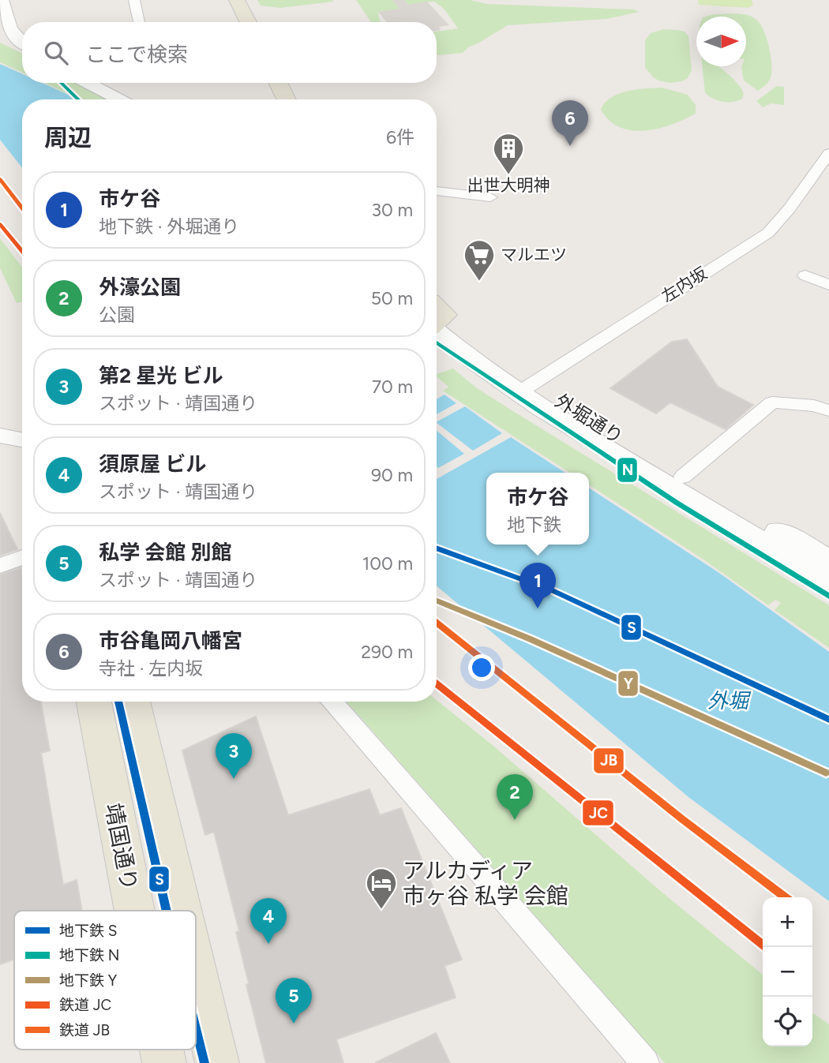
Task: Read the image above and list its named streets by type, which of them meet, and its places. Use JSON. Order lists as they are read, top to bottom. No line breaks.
{"streets":{"main road":["外堀通り","靖国通り"],"street":["左内坂"]},"crossings":[["左内坂","外堀通り"]],"water":["外堀"],"places":{"building":["出世大明神"],"supermarket":["マルエツ"],"hotel":["アルカディア 市ヶ谷 私学 会館"]},"lines":["metro line N","rail line JB","rail line JC","metro line S","metro line Y"],"legend":["地下鉄 S","地下鉄 N","地下鉄 Y","鉄道 JC","鉄道 JB"],"north":"right","page":{"search":"ここで検索","heading":["周辺","6件"],"pins":["6","1","3","2","4","5"],"list":[{"mark":"1","name":"市ケ谷","note":"地下鉄 · 外堀通り","value":"30 m"},{"mark":"2","name":"外濠公園","note":"公園","value":"50 m"},{"mark":"3","name":"第2 星光 ビル","note":"スポット · 靖国通り","value":"70 m"},{"mark":"4","name":"須原屋 ビル","note":"スポット · 靖国通り","value":"90 m"},{"mark":"5","name":"私学 会館 別館","note":"スポット · 靖国通り","value":"100 m"},{"mark":"6","name":"市谷亀岡八幡宮","note":"寺社 · 左内坂","value":"290 m"}],"popup":["市ケ谷","地下鉄"],"map_buttons":["+","−"]}}
